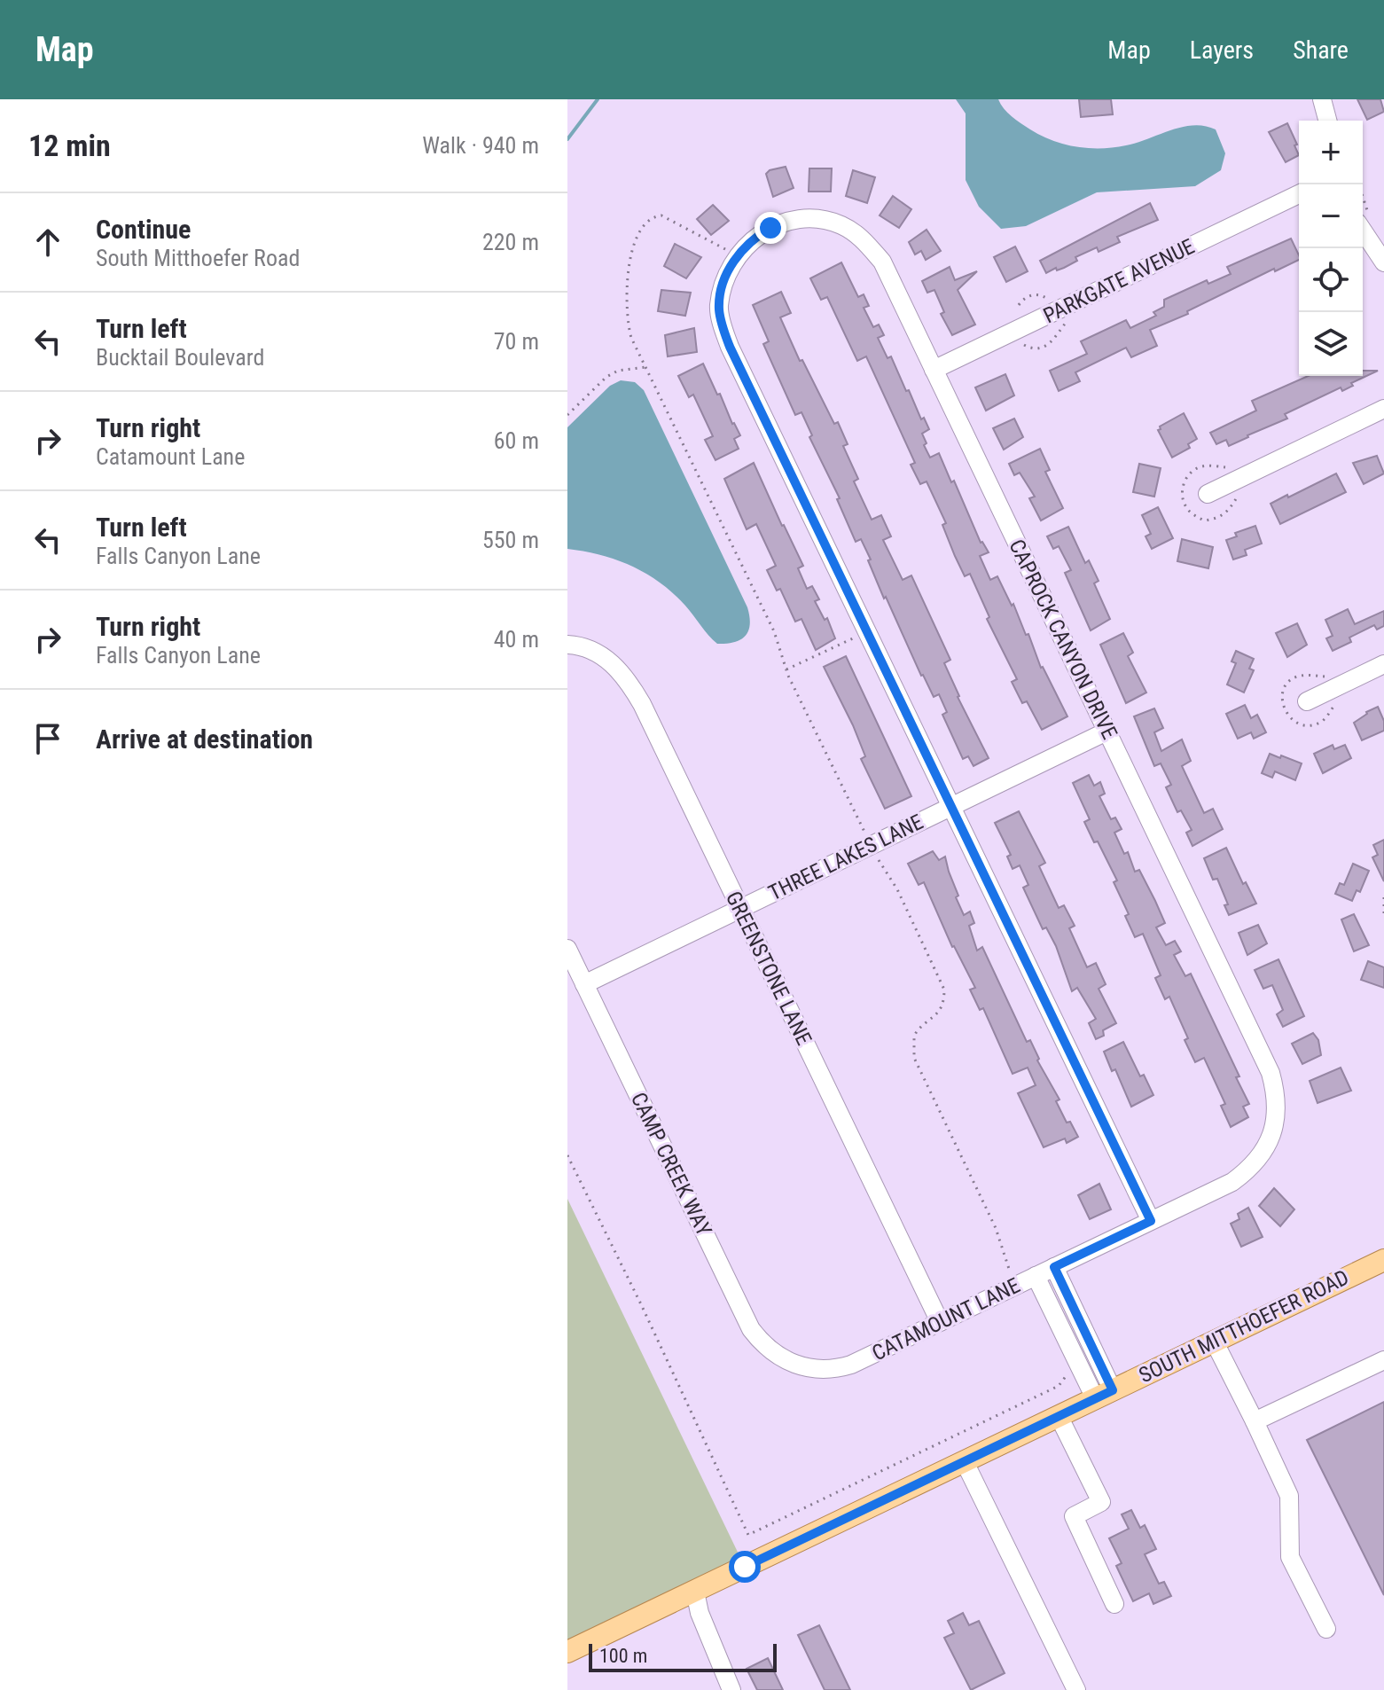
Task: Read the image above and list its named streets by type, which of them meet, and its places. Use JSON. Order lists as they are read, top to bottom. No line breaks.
{"streets":{"main road":["SOUTH MITTHOEFER ROAD"],"street":["PARKGATE AVENUE","CAPROCK CANYON DRIVE","THREE LAKES LANE","GREENSTONE LANE","CAMP CREEK WAY","CATAMOUNT LANE"]},"crossings":[["PARKGATE AVENUE","CAPROCK CANYON DRIVE"],["CAPROCK CANYON DRIVE","THREE LAKES LANE"],["CAPROCK CANYON DRIVE","CATAMOUNT LANE"],["THREE LAKES LANE","GREENSTONE LANE"],["THREE LAKES LANE","CAMP CREEK WAY"],["GREENSTONE LANE","CATAMOUNT LANE"],["CAMP CREEK WAY","CATAMOUNT LANE"]],"scale_bar":"100 m","page":{"header":"Map","nav":["Map","Layers","Share"],"heading":["12 min","Walk · 940 m"],"map_buttons":["+","−"],"list":[["Continue","South Mitthoefer Road","220 m"],["Turn left","Bucktail Boulevard","70 m"],["Turn right","Catamount Lane","60 m"],["Turn left","Falls Canyon Lane","550 m"],["Turn right","Falls Canyon Lane","40 m"],"Arrive at destination"],"scale":"100 m"}}
